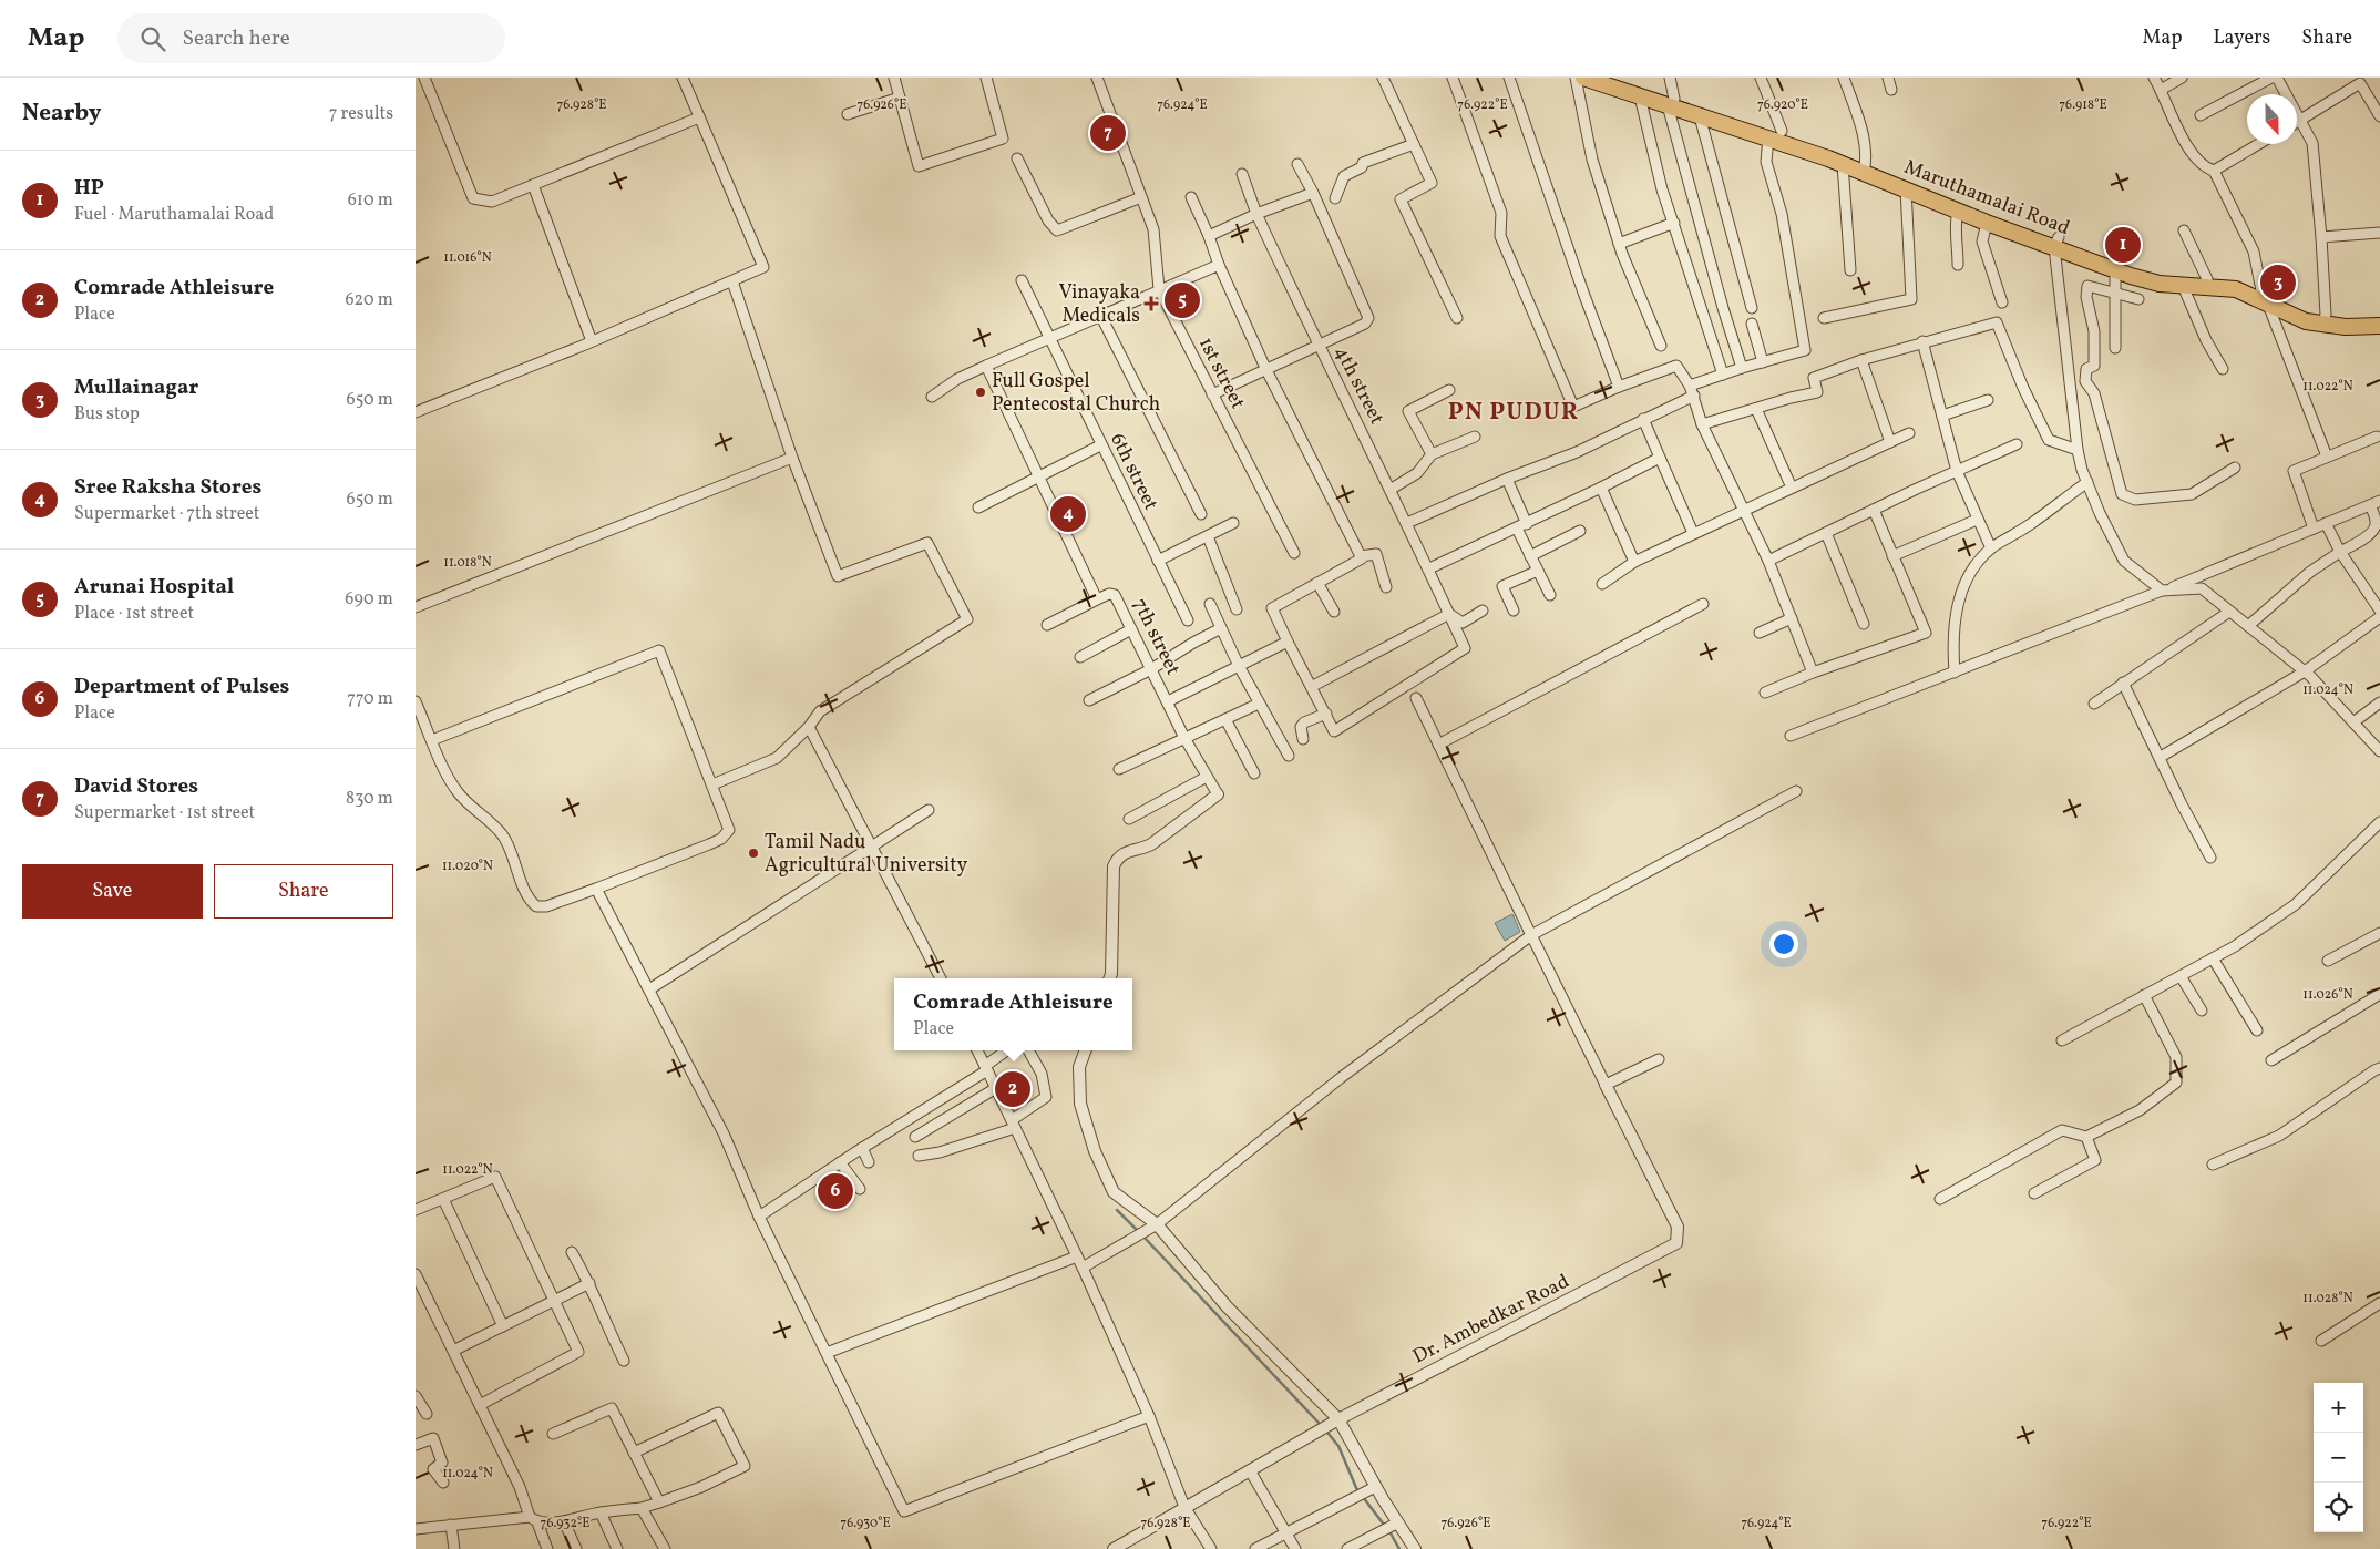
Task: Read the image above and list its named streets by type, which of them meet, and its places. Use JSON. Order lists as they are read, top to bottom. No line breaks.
{"streets":{"main road":["Maruthamalai Road"],"street":["1st street","4th street","6th street","7th street","Dr. Ambedkar Road"]},"districts":["PN PUDUR"],"places":{"health":["Vinayaka Medicals"],"other":["Full Gospel Pentecostal Church","Tamil Nadu Agricultural University"]},"north":"bottom","page":{"header":"Map","search":"Search here","nav":["Map","Layers","Share"],"heading":["Nearby","7 results"],"pins":["7","1","3","5","4","2","6"],"list":[{"mark":"1","name":"HP","note":"Fuel · Maruthamalai Road","value":"610 m"},{"mark":"2","name":"Comrade Athleisure","note":"Place","value":"620 m"},{"mark":"3","name":"Mullainagar","note":"Bus stop","value":"650 m"},{"mark":"4","name":"Sree Raksha Stores","note":"Supermarket · 7th street","value":"650 m"},{"mark":"5","name":"Arunai Hospital","note":"Place · 1st street","value":"690 m"},{"mark":"6","name":"Department of Pulses","note":"Place","value":"770 m"},{"mark":"7","name":"David Stores","note":"Supermarket · 1st street","value":"830 m"}],"buttons":["Save","Share"],"popup":["Comrade Athleisure","Place"],"map_buttons":["+","−"]},"coordinates":["76.928°E","76.926°E","76.924°E","76.922°E","76.920°E","76.918°E","11.016°N","11.022°N","11.018°N","11.024°N","11.020°N","11.026°N","11.028°N","76.932°E","76.930°E"]}
